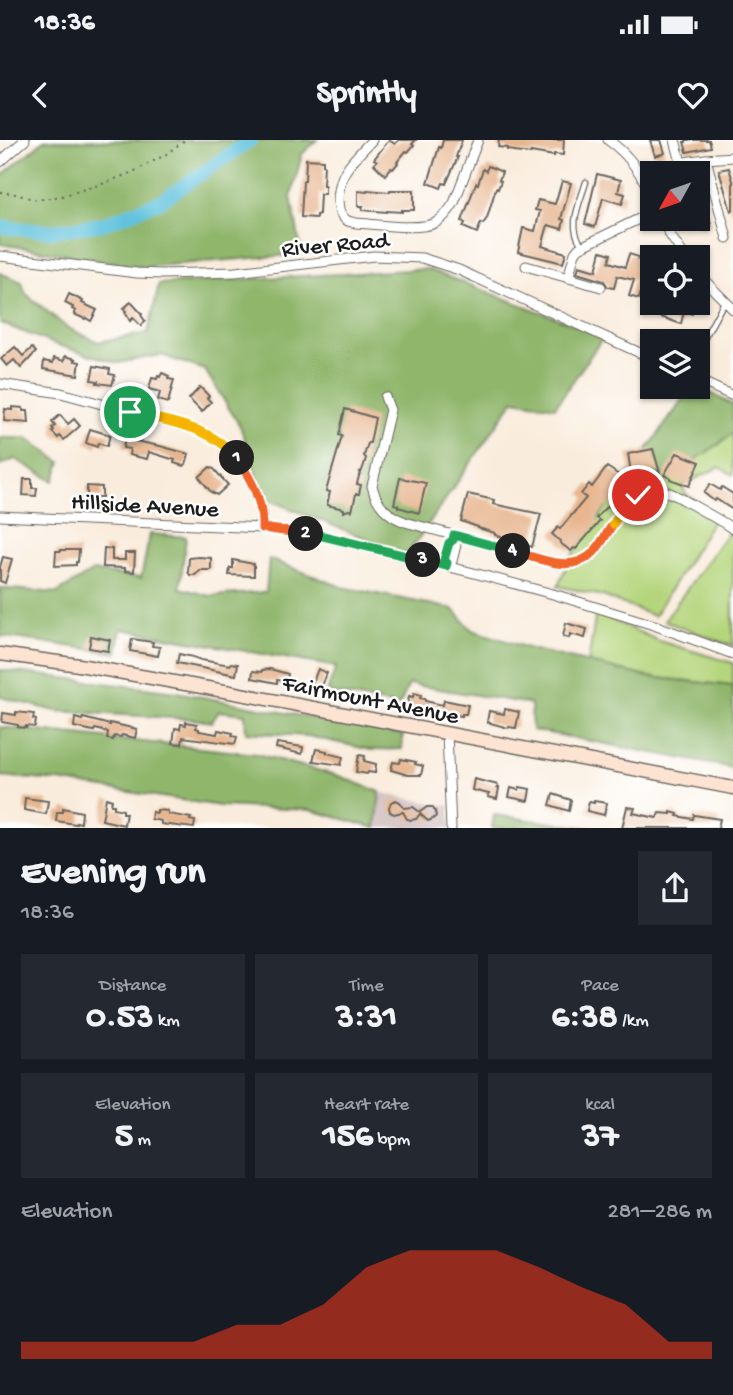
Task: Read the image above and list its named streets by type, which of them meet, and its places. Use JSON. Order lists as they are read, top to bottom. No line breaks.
{"streets":{"main road":["Fairmount Avenue"],"street":["River Road","Hillside Avenue"]},"north":"bottom left","page":{"status":"18:36","header":"Sprintly","pins":["1","2","4","3"],"heading":["Evening run","18:36"],"stats":[["Distance","0.53 km"],["Time","3:31"],["Pace","6:38 /km"],["Elevation","5 m"],["Heart rate","156 bpm"],["kcal","37"]],"chart":["Elevation","281–286 m"]}}
